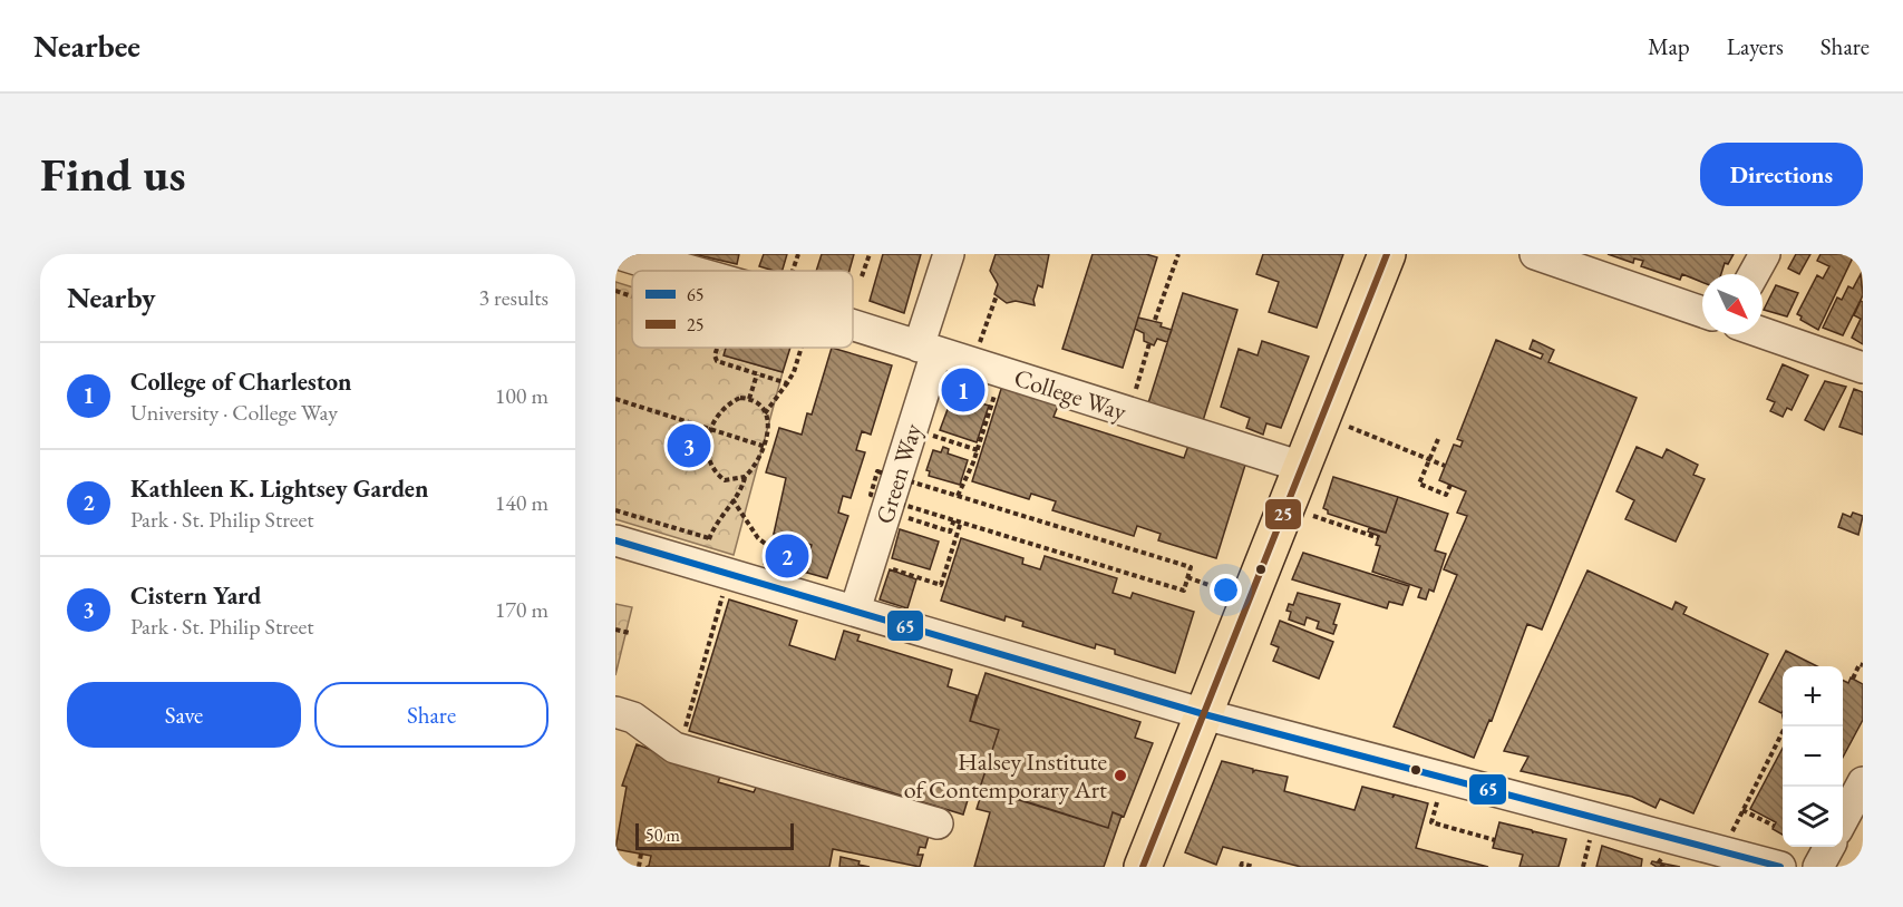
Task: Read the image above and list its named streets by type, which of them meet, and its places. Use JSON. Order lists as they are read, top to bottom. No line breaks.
{"streets":{"street":["College Way","Green Way"]},"crossings":[["College Way","Green Way"]],"places":["Halsey Institute of Contemporary Art"],"lines":["transit line 25","transit line 65"],"legend":["65","25"],"scale_bar":"50 m","north":"bottom right","page":{"header":"Nearbee","nav":["Map","Layers","Share"],"buttons":["Directions",["Save","Share"]],"title":"Find us","heading":["Nearby","3 results"],"list":[{"mark":"1","name":"College of Charleston","note":"University · College Way","value":"100 m"},{"mark":"2","name":"Kathleen K. Lightsey Garden","note":"Park · St. Philip Street","value":"140 m"},{"mark":"3","name":"Cistern Yard","note":"Park · St. Philip Street","value":"170 m"}],"pins":["1","3","2"],"map_buttons":["+","−"],"scale":"50 m"}}
